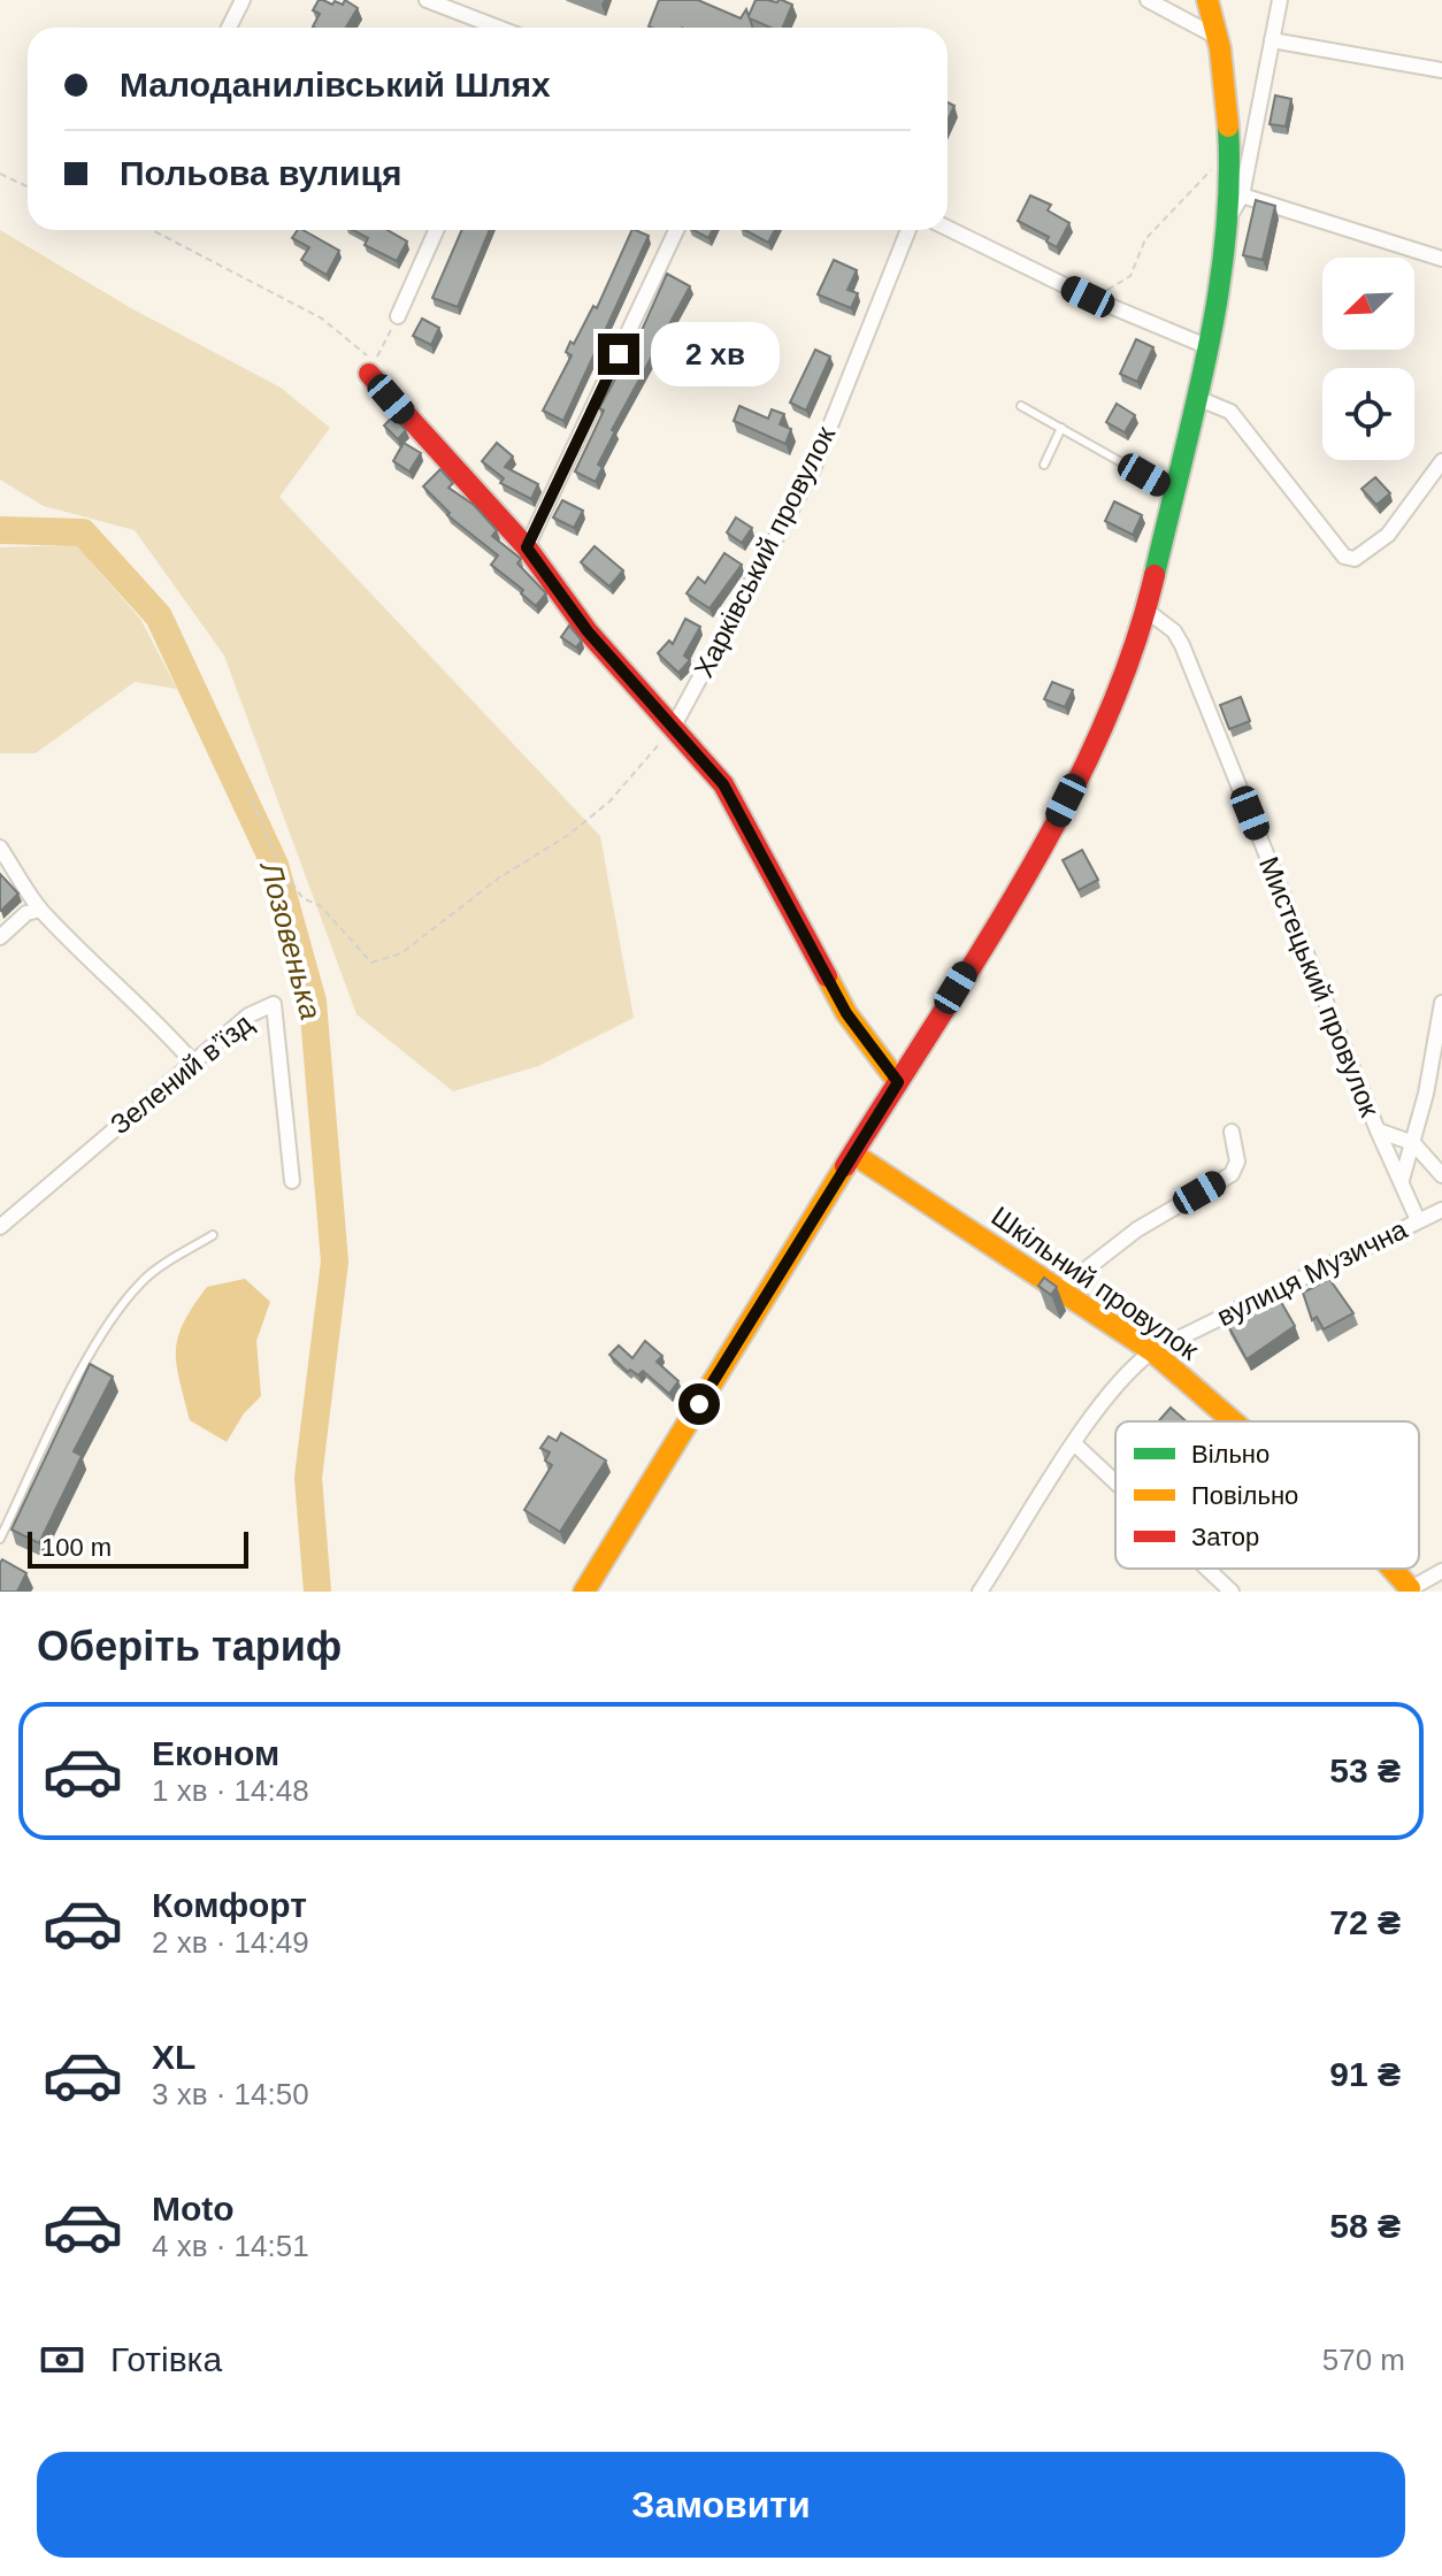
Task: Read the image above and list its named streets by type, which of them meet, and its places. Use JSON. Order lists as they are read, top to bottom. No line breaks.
{"streets":{"main road":["Шкільний провулок"],"street":["Харківський провулок","Мистецький провулок","Зелений в’їзд","вулиця Музична"]},"crossings":[["Мистецький провулок","вулиця Музична"],["вулиця Музична","Шкільний провулок"]],"water":["Лозовенька"],"legend":["Вільно","Повільно","Затор"],"scale_bar":"100 m","north":"bottom left","page":{"banner":["Малоданилівський Шлях","Польова вулиця"],"bubble":"2 хв","scale":"100 m","heading":"Оберіть тариф","list":[{"name":"Економ","note":"1 хв · 14:48","value":"53 ₴"},{"name":"Комфорт","note":"2 хв · 14:49","value":"72 ₴"},{"name":"XL","note":"3 хв · 14:50","value":"91 ₴"},{"name":"Moto","note":"4 хв · 14:51","value":"58 ₴"}],"pay":["Готівка","570 m"],"buttons":"Замовити"}}
